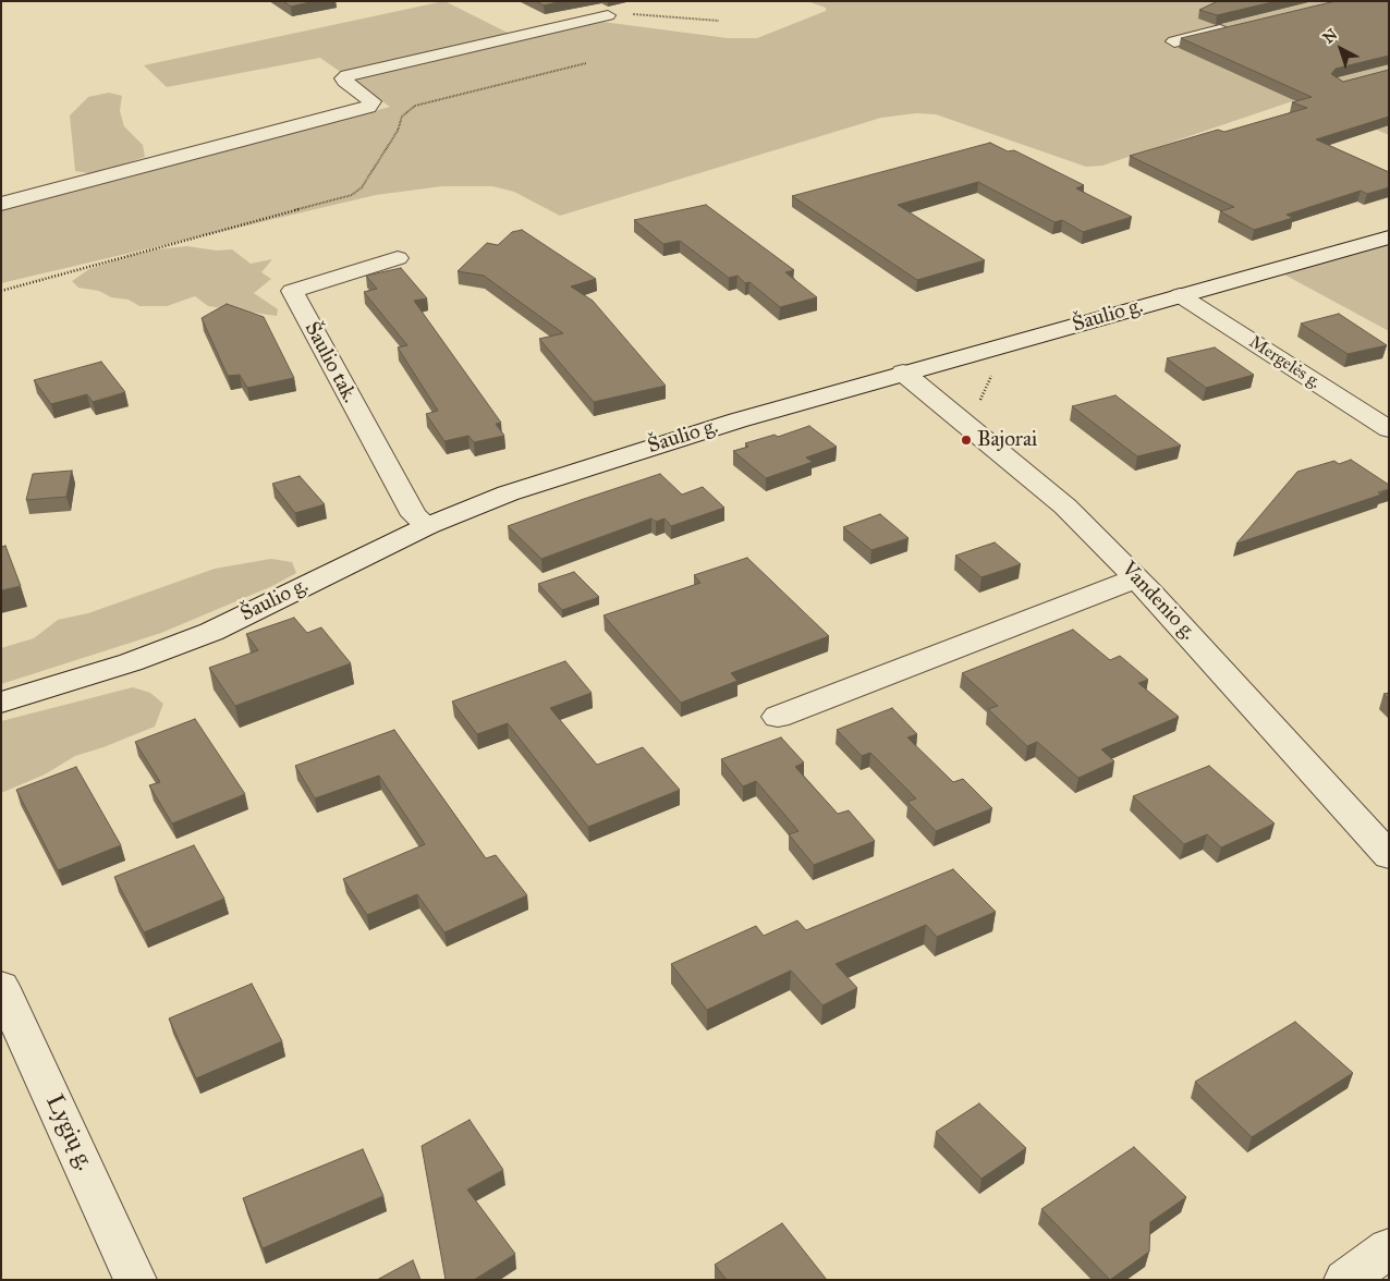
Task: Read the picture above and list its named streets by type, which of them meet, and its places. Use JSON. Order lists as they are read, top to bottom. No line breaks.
{"streets":{"street":["Šaulio g.","Šaulio tak.","Mergelės g.","Vandenio g.","Lygių g."]},"crossings":[["Šaulio g.","Šaulio tak."],["Šaulio g.","Mergelės g."],["Šaulio g.","Vandenio g."]],"places":["Bajorai"],"north":"top left"}
